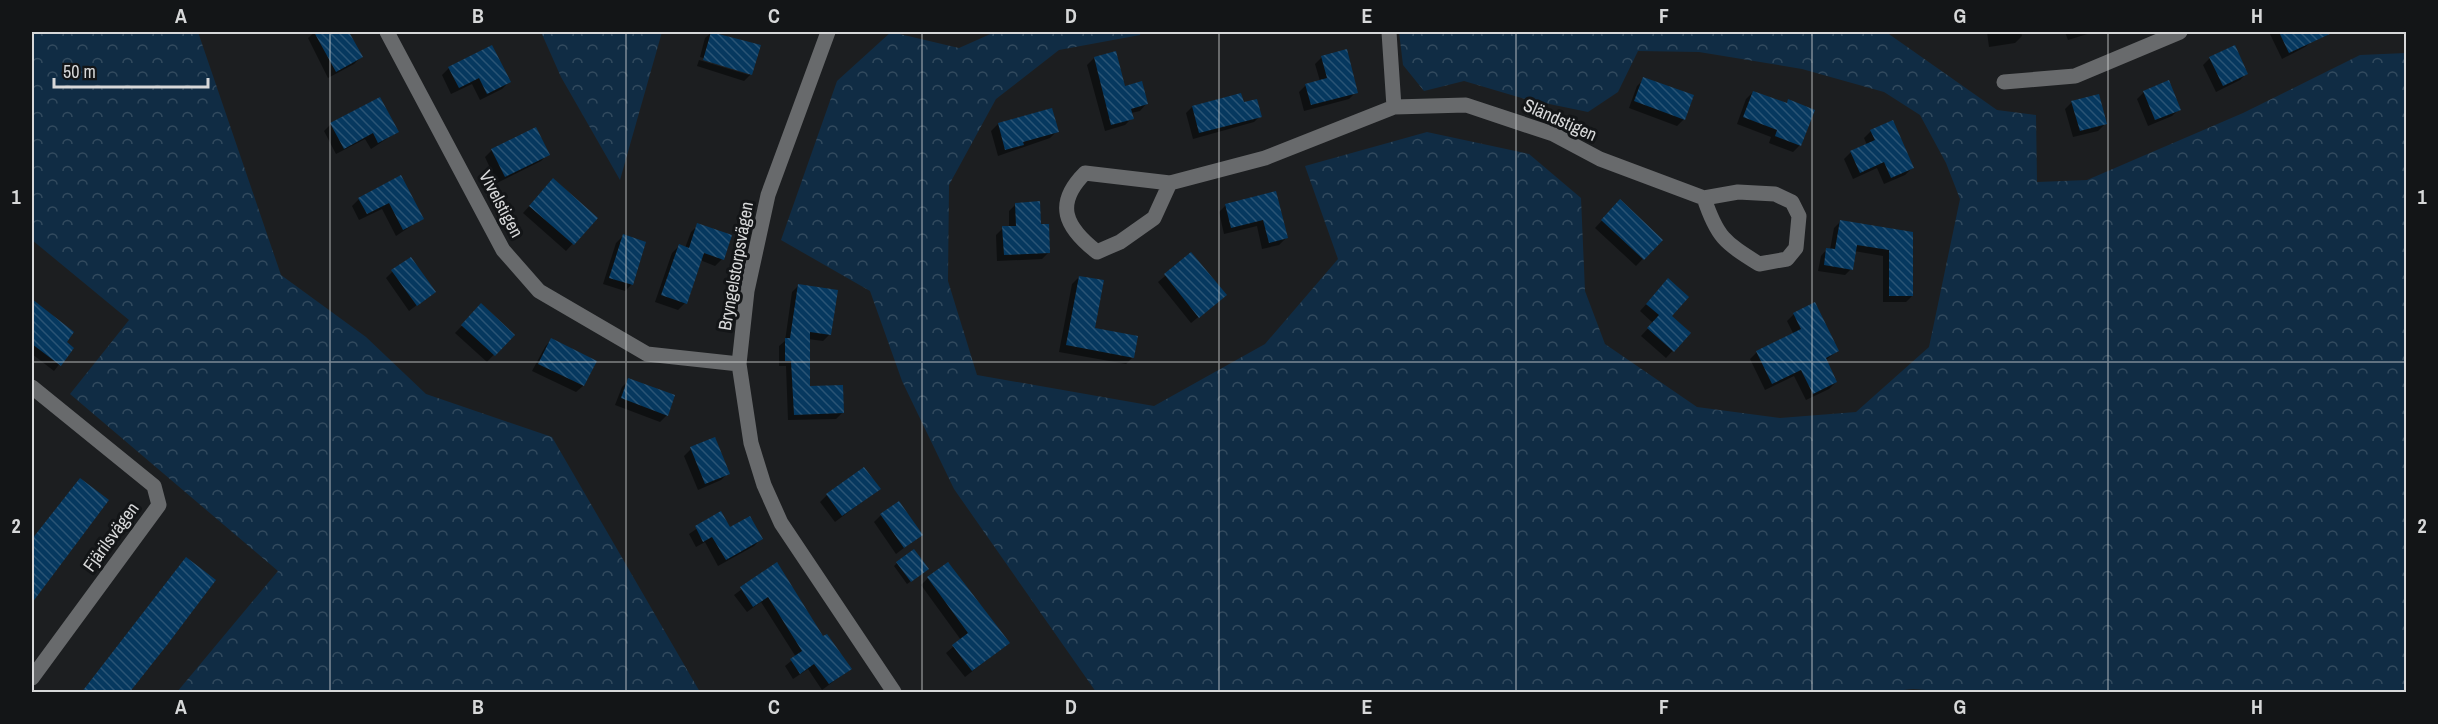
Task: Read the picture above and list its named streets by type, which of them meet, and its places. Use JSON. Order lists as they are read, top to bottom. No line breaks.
{"streets":{"street":["Sländstigen","Vivelstigen","Bryngelstorpsvägen","Fjärilsvägen"]},"crossings":[["Vivelstigen","Bryngelstorpsvägen"]],"scale_bar":"50 m","grid":{"columns":["A","B","C","D","E","F","G","H"],"rows":["1","2"]}}
